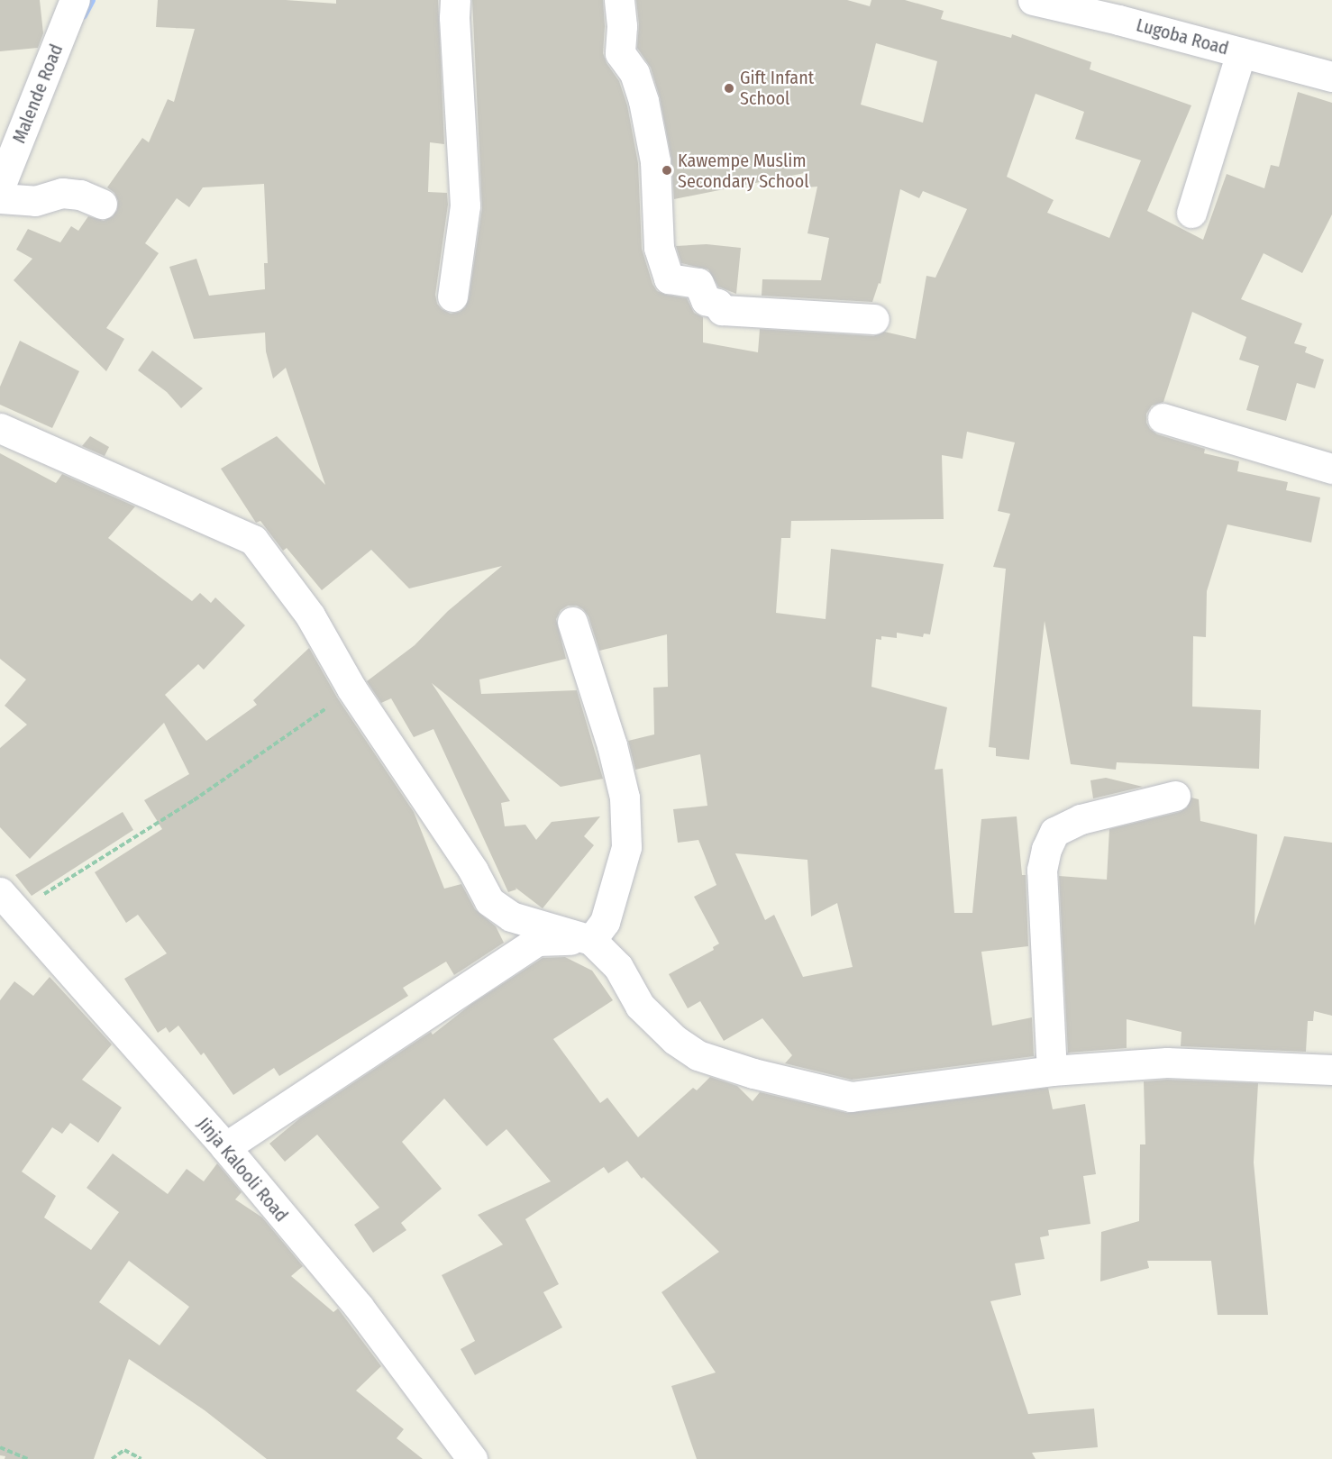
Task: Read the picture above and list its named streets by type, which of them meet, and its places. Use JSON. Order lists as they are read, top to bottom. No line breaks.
{"streets":{"street":["Lugoba Road","Malende Road","Jinja Kalooli Road"]},"places":["Gift Infant School","Kawempe Muslim Secondary School"]}
